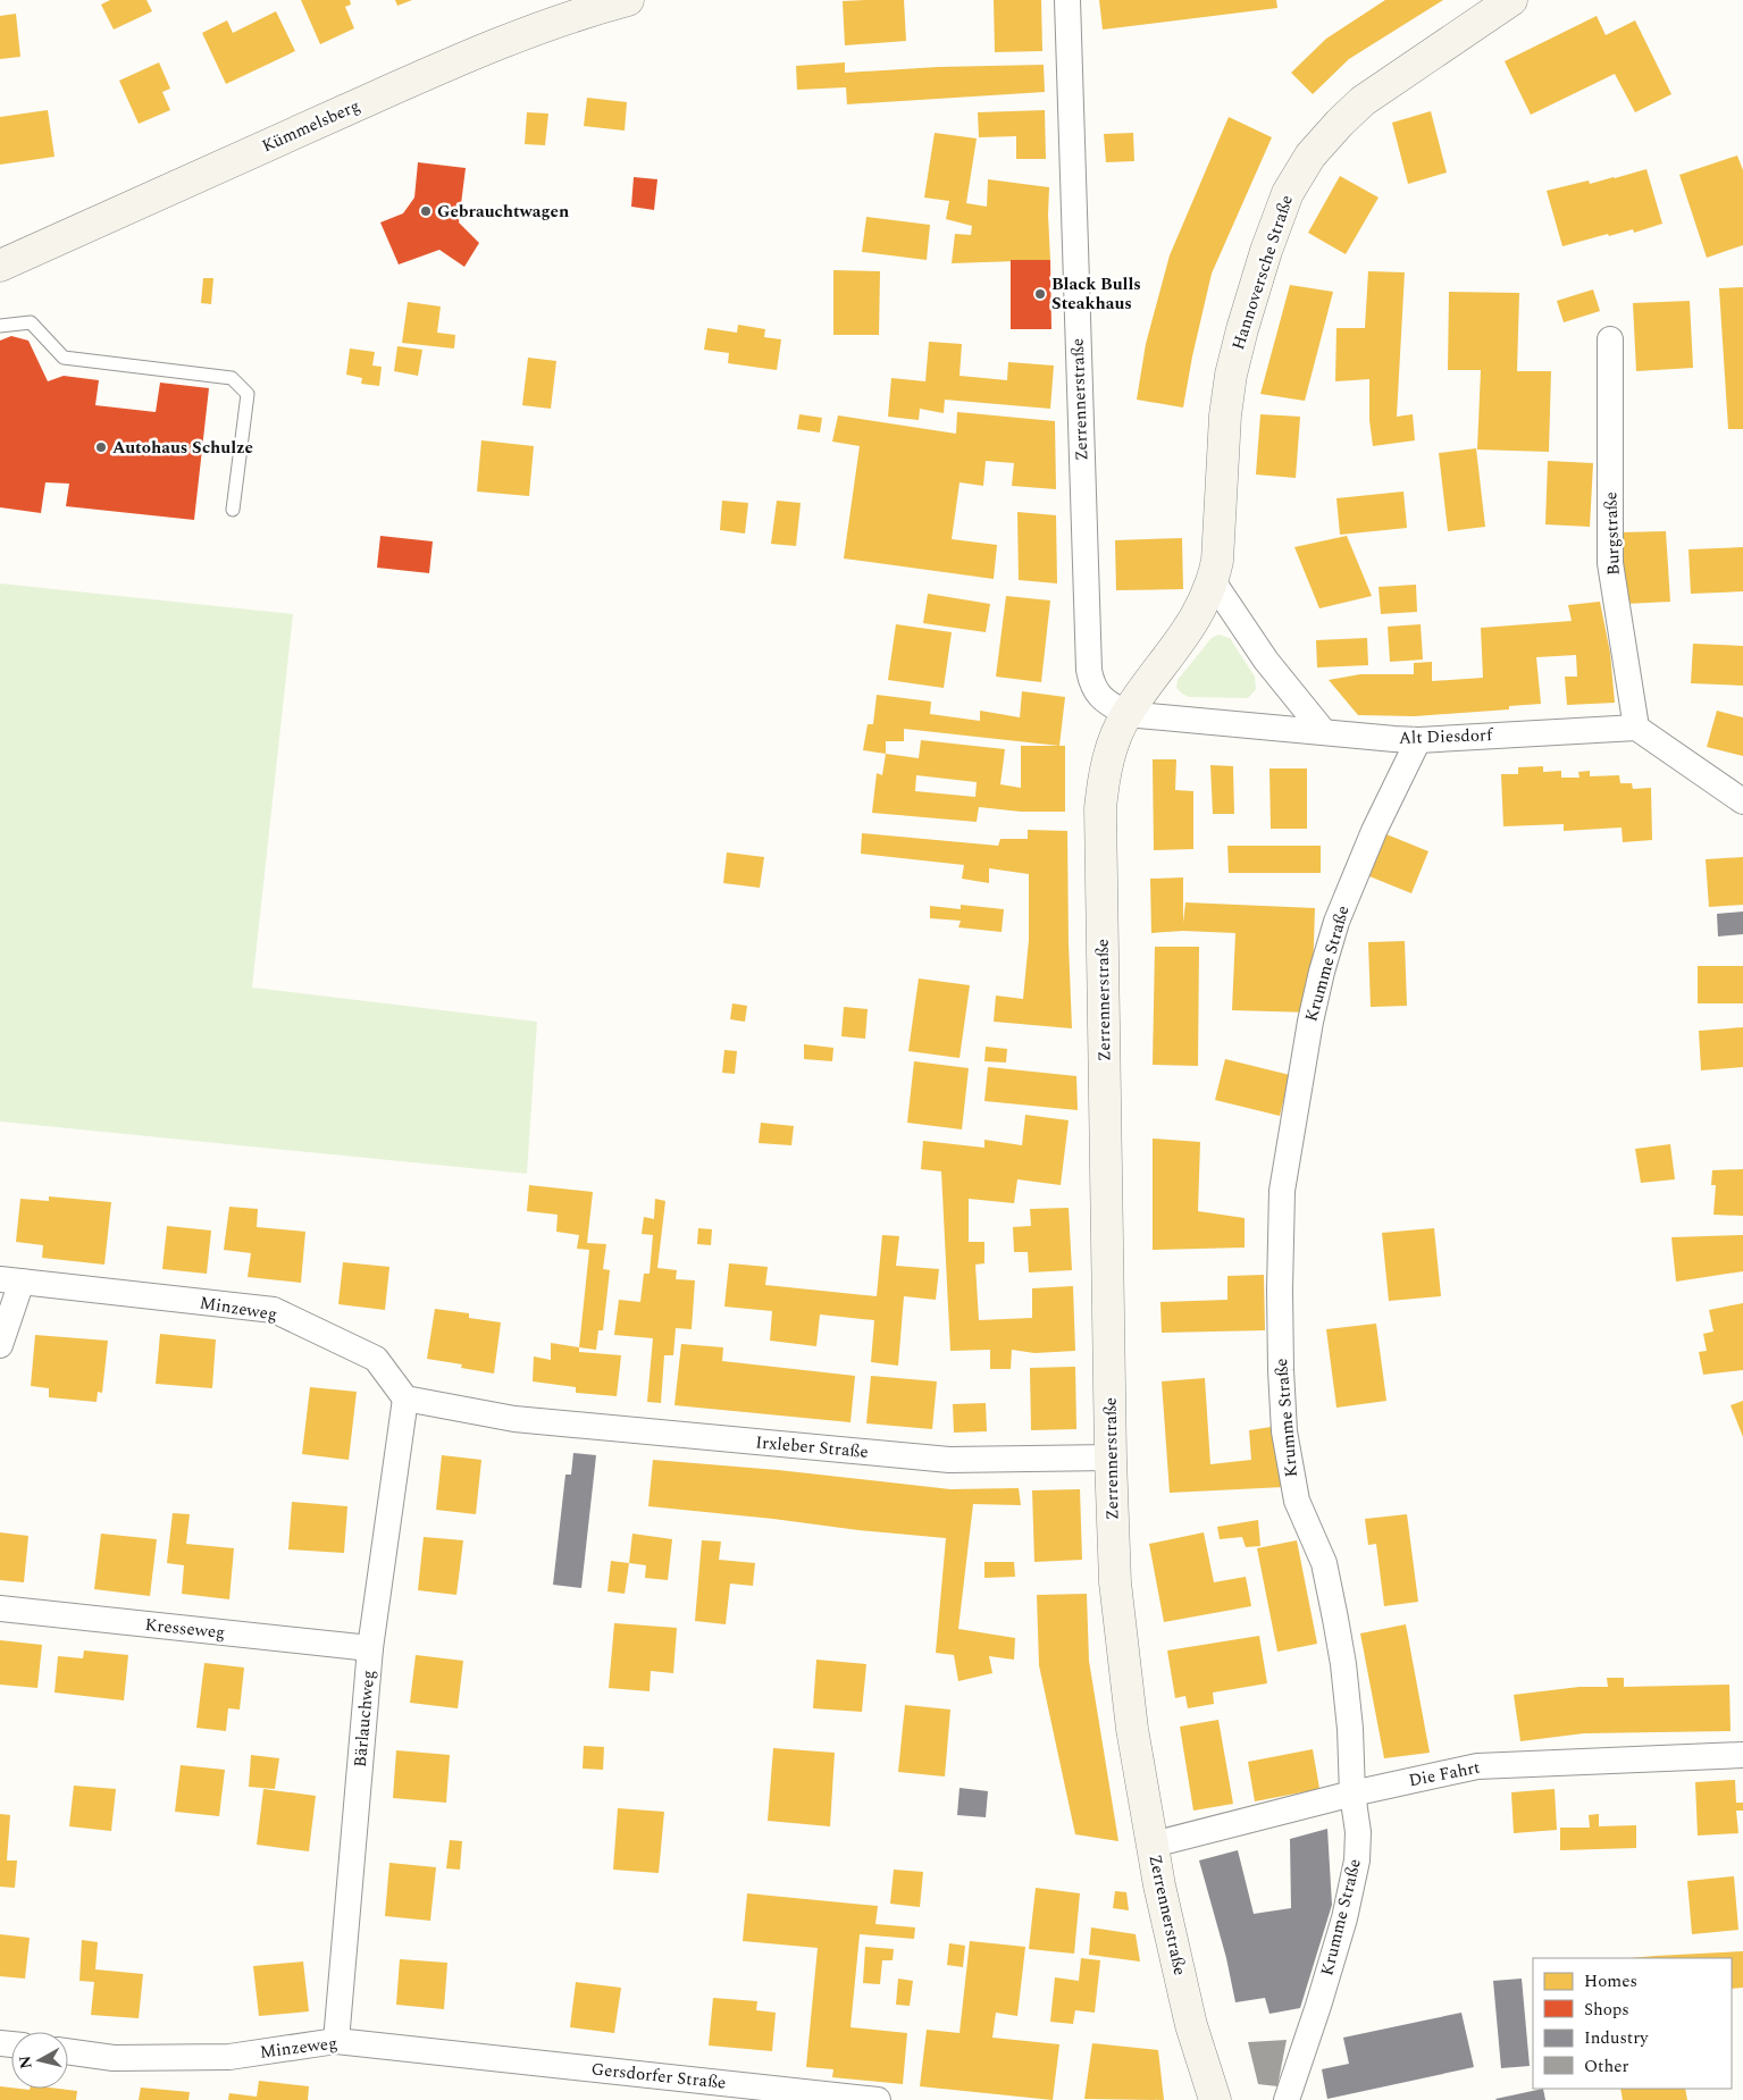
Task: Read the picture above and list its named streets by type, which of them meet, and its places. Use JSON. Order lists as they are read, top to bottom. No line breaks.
{"streets":{"main road":["Kümmelsberg","Hannoversche Straße","Zerrennerstraße"],"street":["Burgstraße","Alt Diesdorf","Krumme Straße","Minzeweg","Irxleber Straße","Kresseweg","Bärlauchweg","Die Fahrt","Gersdorfer Straße"]},"crossings":[["Hannoversche Straße","Zerrennerstraße"],["Hannoversche Straße","Alt Diesdorf"],["Zerrennerstraße","Alt Diesdorf"],["Zerrennerstraße","Irxleber Straße"],["Zerrennerstraße","Die Fahrt"],["Burgstraße","Alt Diesdorf"],["Alt Diesdorf","Krumme Straße"],["Krumme Straße","Die Fahrt"],["Minzeweg","Irxleber Straße"],["Minzeweg","Bärlauchweg"],["Minzeweg","Gersdorfer Straße"],["Irxleber Straße","Bärlauchweg"],["Kresseweg","Bärlauchweg"]],"places":["Gebrauchtwagen","Black Bulls Steakhaus","Autohaus Schulze"],"legend":["Homes","Shops","Industry","Other"],"north":"left"}
